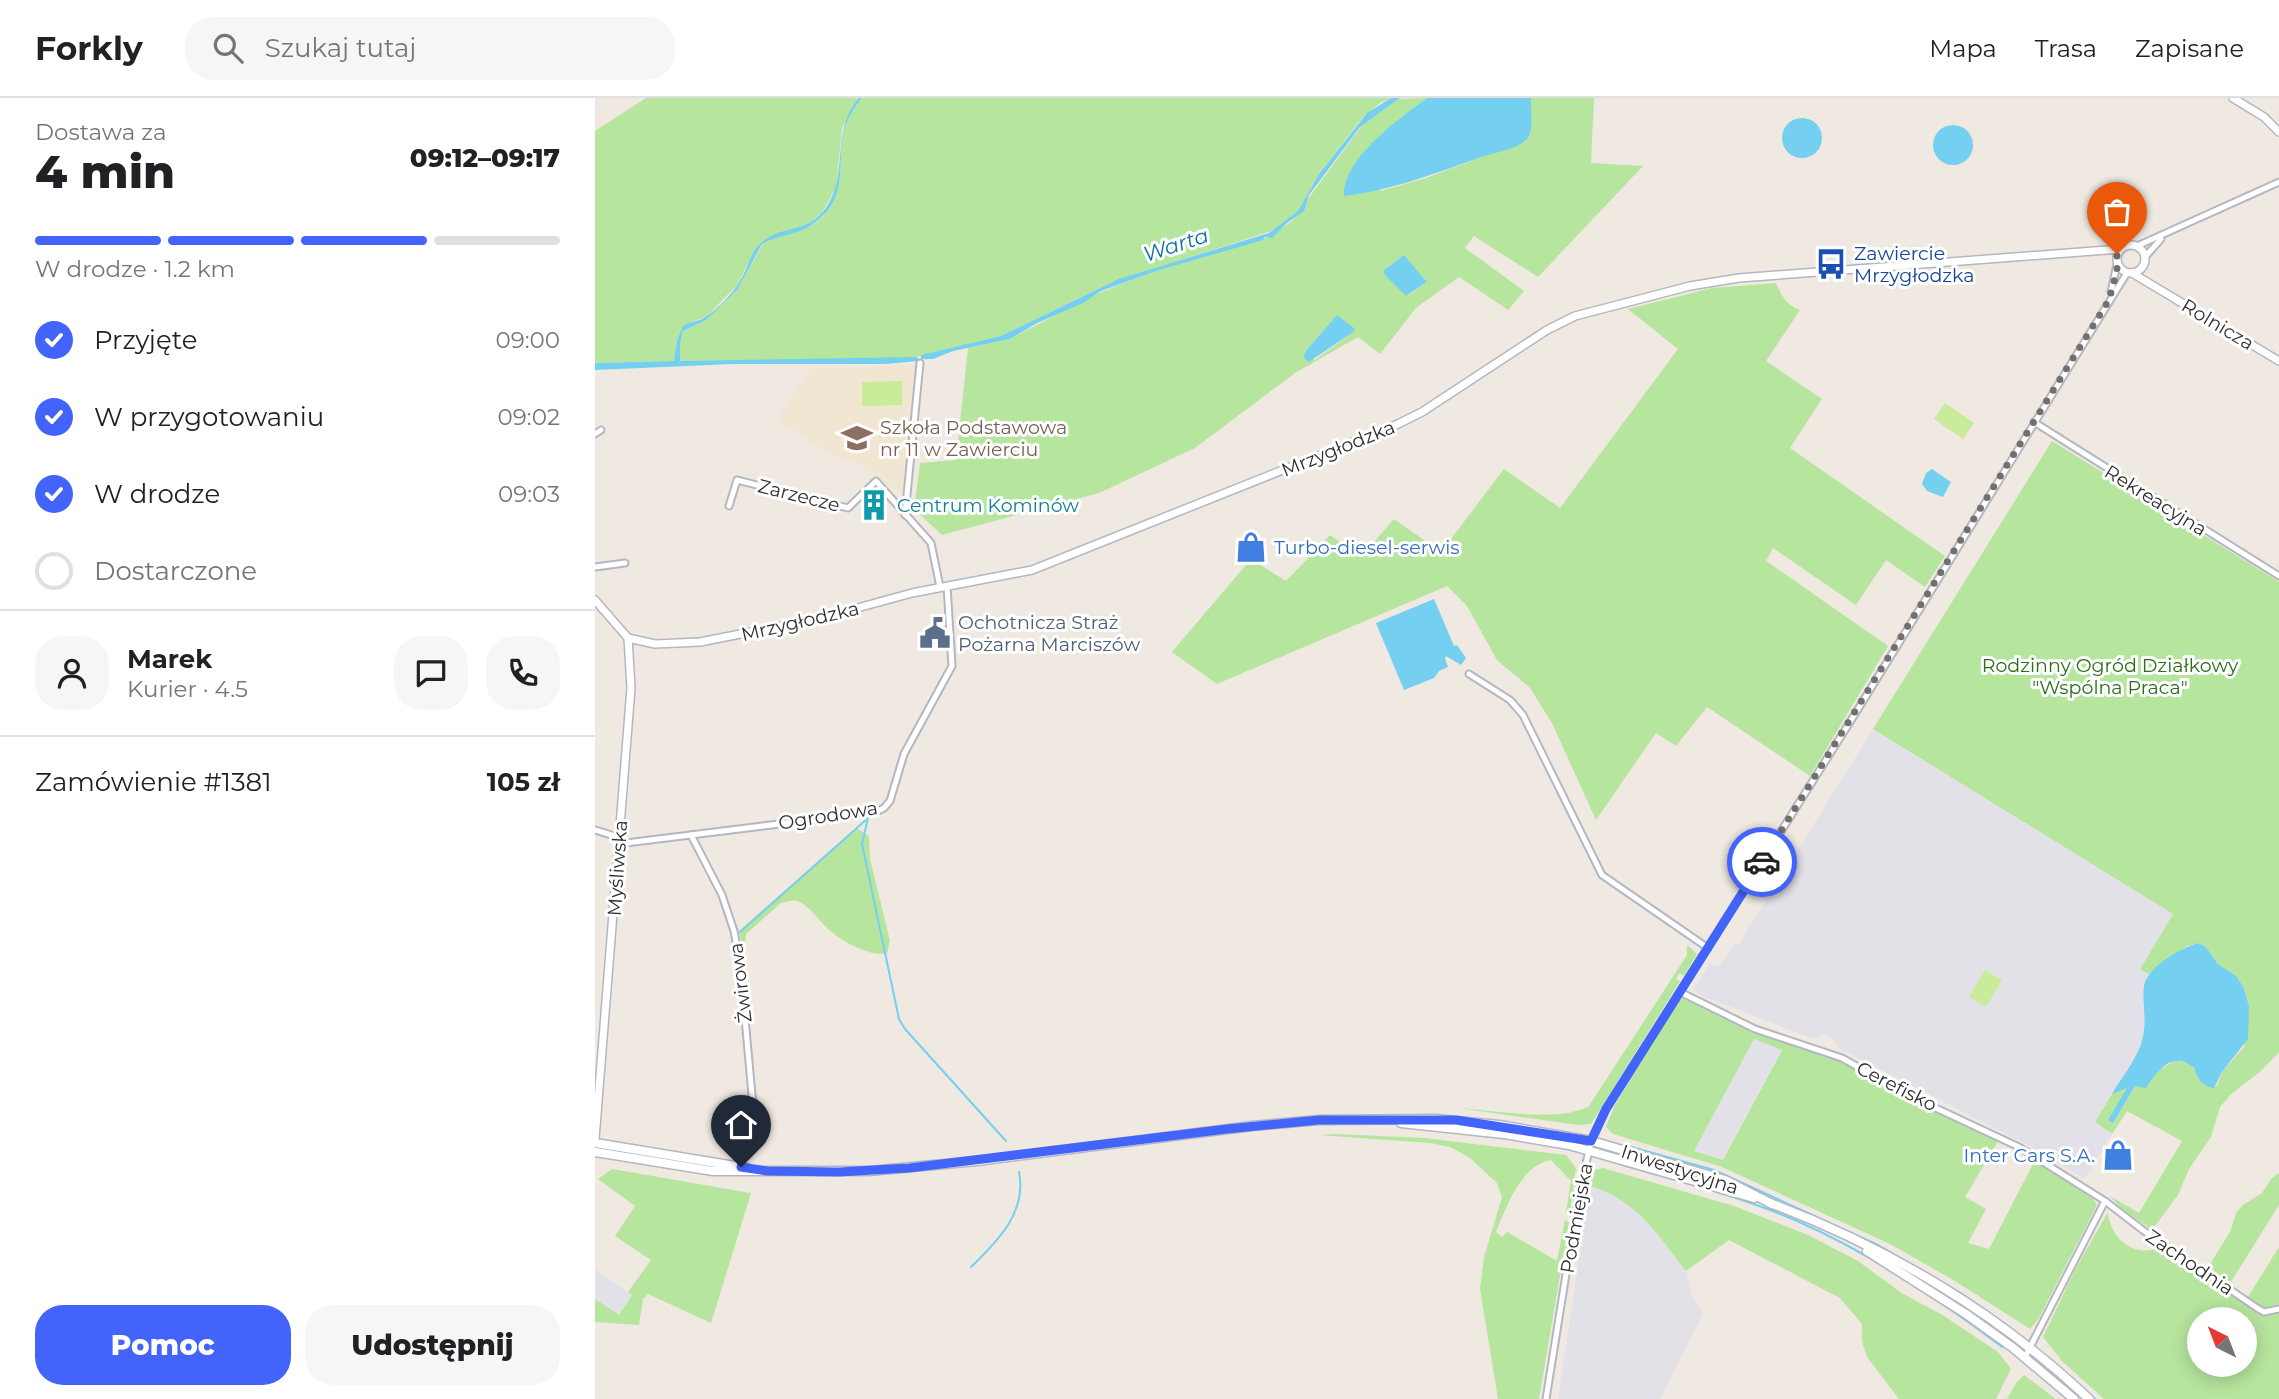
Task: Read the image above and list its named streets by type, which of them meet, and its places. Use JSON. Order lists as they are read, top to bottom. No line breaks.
{"streets":{"main road":["Inwestycyjna"],"street":["Rolnicza","Mrzygłodzka","Zarzecze","Rekreacyjna","Ogrodowa","Myśliwska","Żwirowa","Cerefisko","Podmiejska","Zachodnia"]},"crossings":[["Rolnicza","Mrzygłodzka"],["Rolnicza","Podmiejska"],["Mrzygłodzka","Ogrodowa"],["Mrzygłodzka","Myśliwska"],["Mrzygłodzka","Podmiejska"],["Rekreacyjna","Podmiejska"],["Ogrodowa","Myśliwska"],["Ogrodowa","Żwirowa"],["Myśliwska","Inwestycyjna"],["Cerefisko","Podmiejska"],["Cerefisko","Zachodnia"],["Inwestycyjna","Podmiejska"]],"water":["Warta"],"parks":["Rodzinny Ogród Działkowy \"Wspólna Praca\""],"places":{"bus stop":["Zawiercie Mrzygłodzka"],"school or university":["Szkoła Podstawowa nr 11 w Zawierciu"],"building":["Centrum Kominów"],"shop":["Turbo-diesel-serwis","Inter Cars S.A."],"public building":["Ochotnicza Straż Pożarna Marciszów"]},"north":"top left","page":{"header":"Forkly","search":"Szukaj tutaj","nav":["Mapa","Trasa","Zapisane"],"heading":["4 min","Dostawa za","09:12–09:17"],"panel":["Marek","Kurier · 4.5","Zamówienie #1381","105 zł"],"bar":"W drodze · 1.2 km","list":[["Przyjęte","09:00"],["W przygotowaniu","09:02"],["W drodze","09:03"],"Dostarczone"],"buttons":["Pomoc","Udostępnij"]}}
